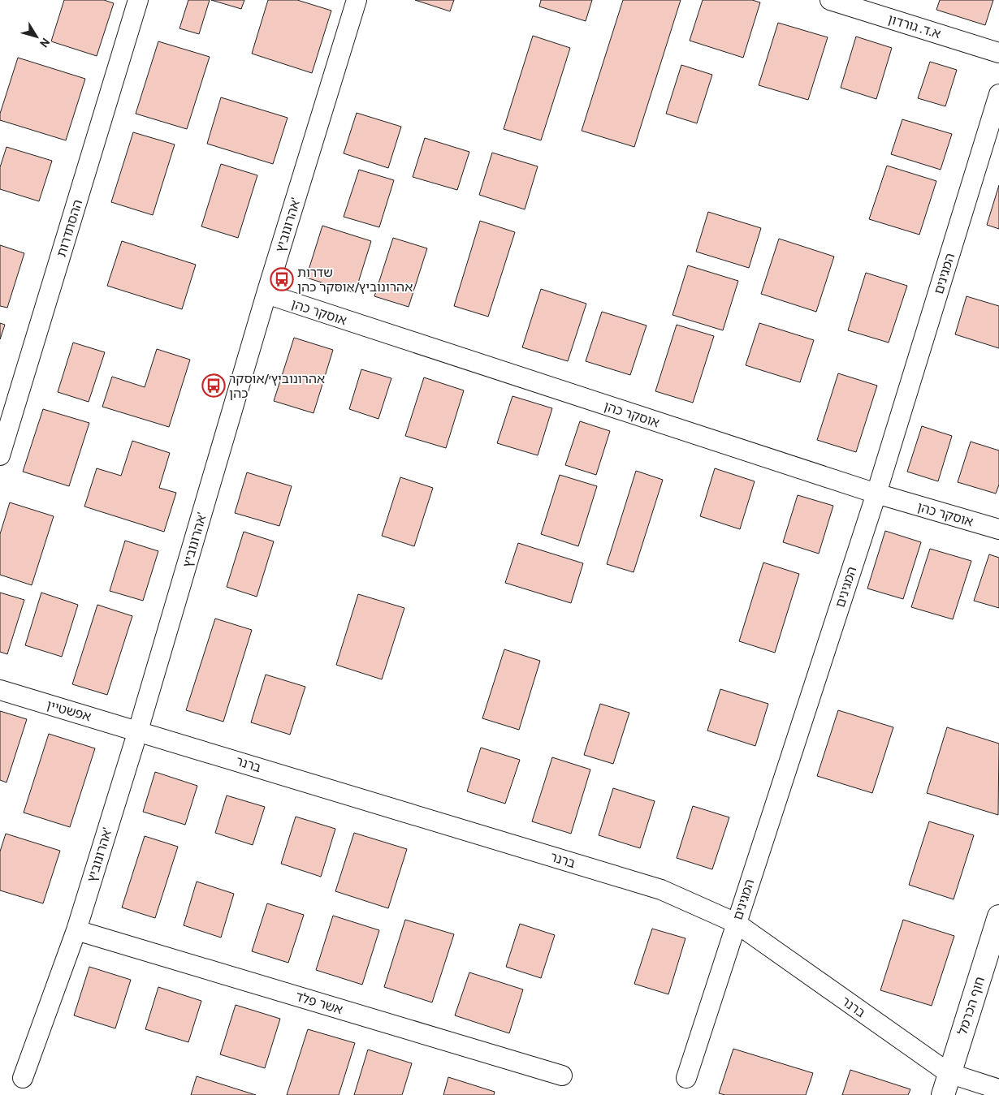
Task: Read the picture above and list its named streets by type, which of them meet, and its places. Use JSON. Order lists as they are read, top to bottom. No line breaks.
{"streets":{"street":["א.ד. גורדון","אהרונוביץ'","ההסתדרות","המגינים","אוסקר כהן","אפשטיין","ברנר","אשר פלד","חוף הכרמל"]},"crossings":[["אהרונוביץ'","אוסקר כהן"],["אהרונוביץ'","אפשטיין"],["אהרונוביץ'","ברנר"],["אהרונוביץ'","אשר פלד"],["המגינים","אוסקר כהן"],["המגינים","ברנר"],["אפשטיין","ברנר"],["ברנר","חוף הכרמל"]],"places":{"bus stop":["שדרות אהרונוביץ/אוסקר כהן","אהרונוביץ׳/אוסקר כהן"]},"north":"bottom right"}
